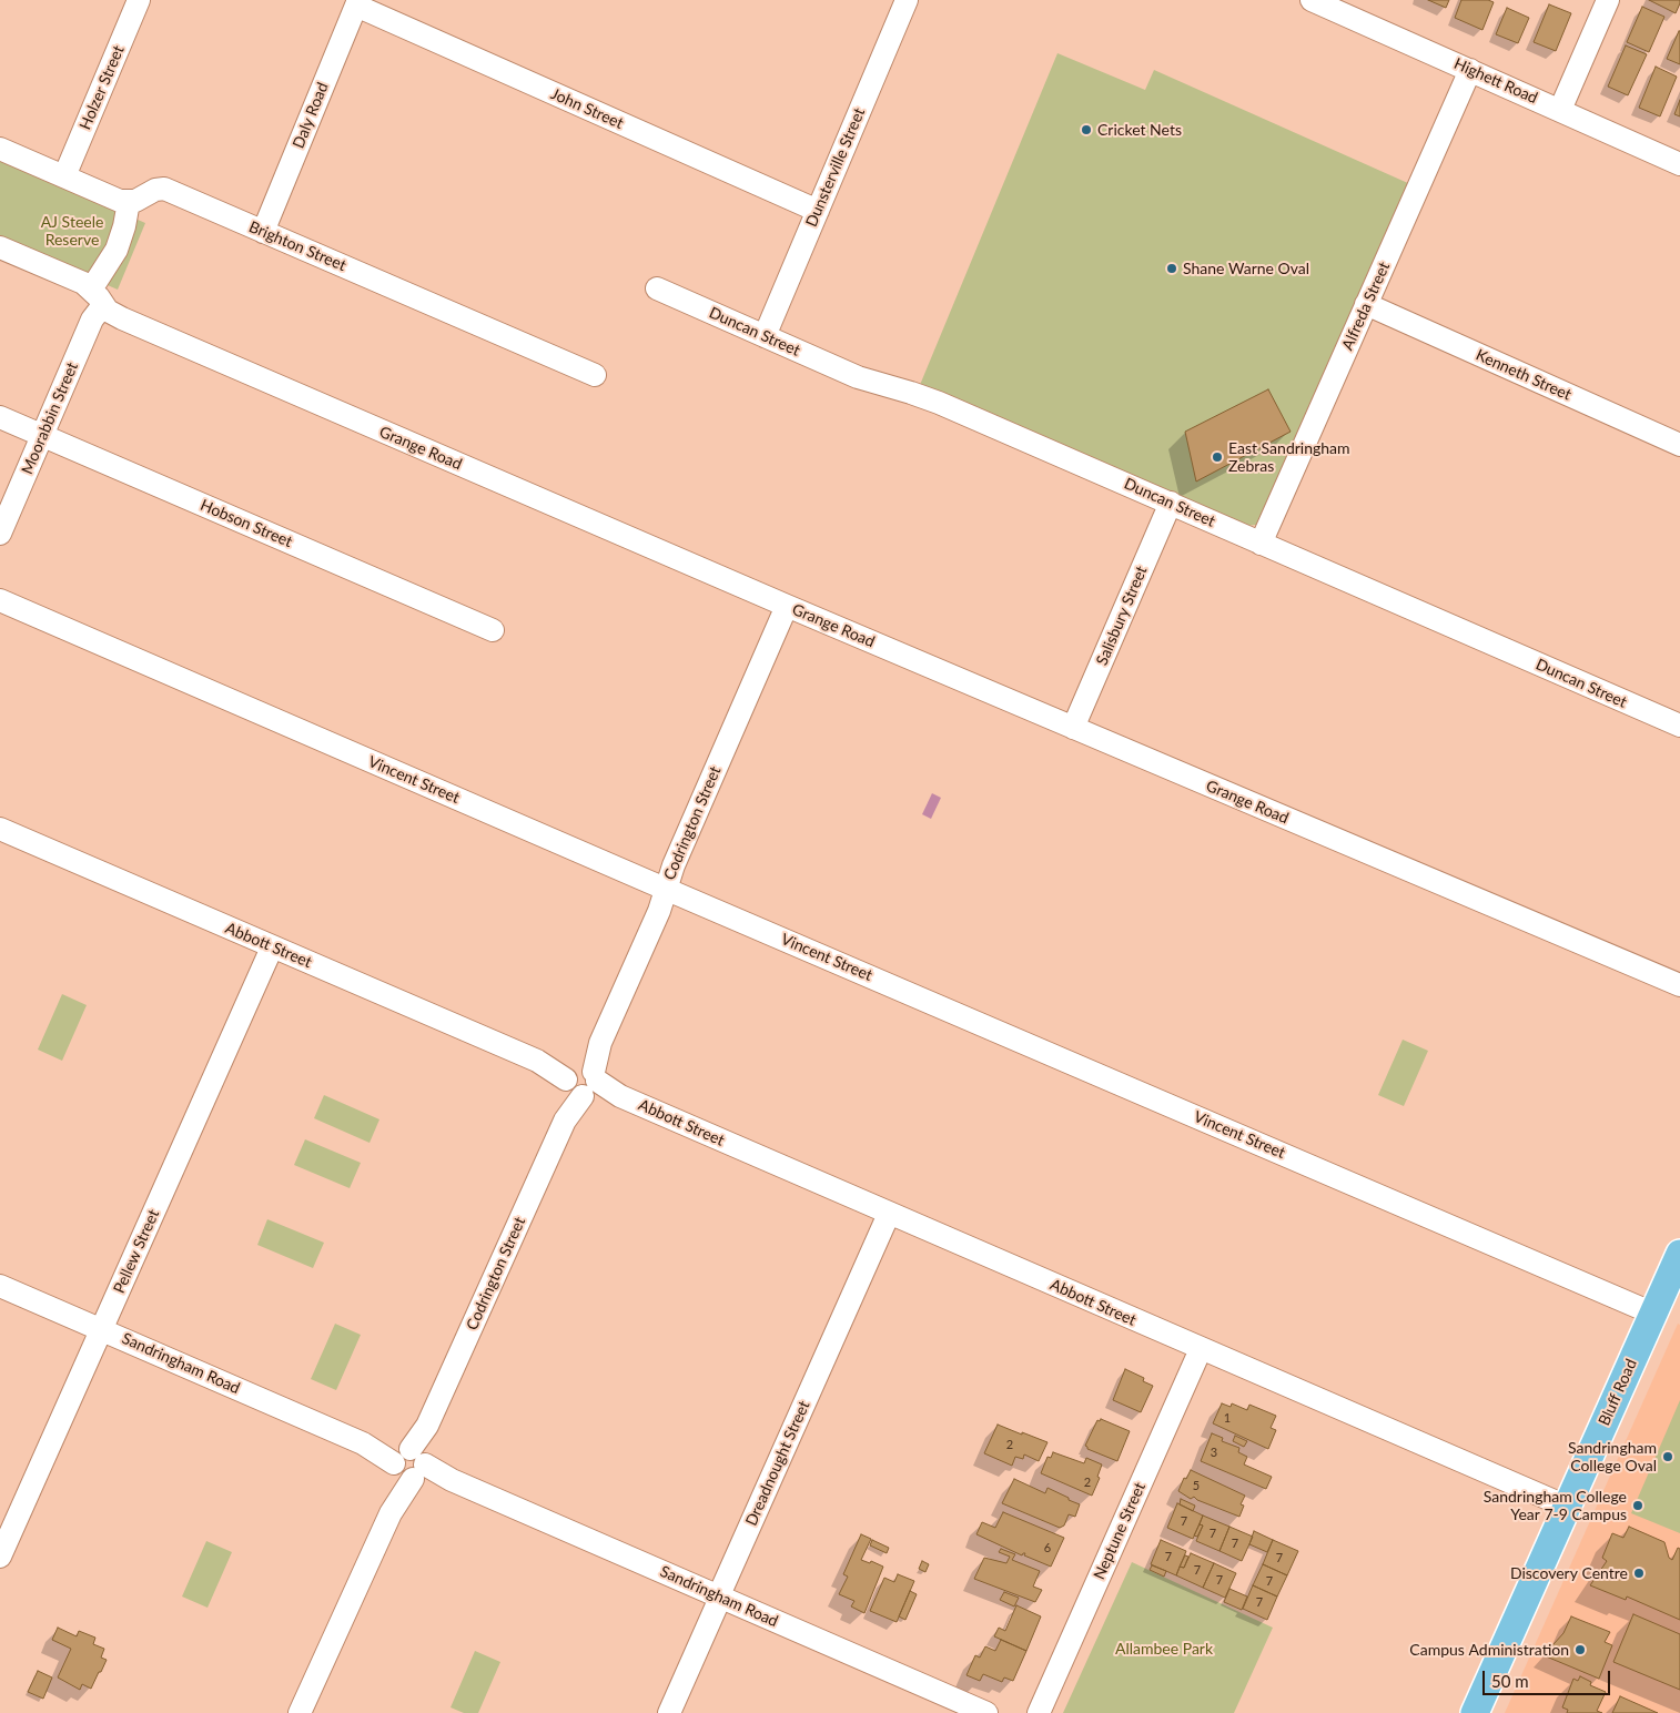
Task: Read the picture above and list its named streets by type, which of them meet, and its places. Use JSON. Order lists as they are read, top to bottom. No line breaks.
{"streets":{"main road":["Bluff Road"],"street":["Highett Road","Holzer Street","John Street","Daly Road","Dunsterville Street","Brighton Street","Alfreda Street","Duncan Street","Kenneth Street","Moorabbin Street","Grange Road","Hobson Street","Salisbury Street","Vincent Street","Codrington Street","Abbott Street","Pellew Street","Sandringham Road","Dreadnought Street","Neptune Street"]},"crossings":[["Highett Road","Alfreda Street"],["John Street","Daly Road"],["John Street","Dunsterville Street"],["Daly Road","Brighton Street"],["Dunsterville Street","Duncan Street"],["Brighton Street","Moorabbin Street"],["Alfreda Street","Duncan Street"],["Alfreda Street","Kenneth Street"],["Duncan Street","Salisbury Street"],["Moorabbin Street","Grange Road"],["Moorabbin Street","Hobson Street"],["Grange Road","Salisbury Street"],["Grange Road","Codrington Street"],["Vincent Street","Codrington Street"],["Vincent Street","Bluff Road"],["Codrington Street","Abbott Street"],["Codrington Street","Sandringham Road"],["Abbott Street","Pellew Street"],["Abbott Street","Bluff Road"],["Abbott Street","Dreadnought Street"],["Abbott Street","Neptune Street"],["Pellew Street","Sandringham Road"],["Sandringham Road","Dreadnought Street"]],"parks":["AJ Steele Reserve","Allambee Park"],"places":["Cricket Nets","Shane Warne Oval","East Sandringham Zebras","Sandringham College Oval","Sandringham College Year 7-9 Campus","Discovery Centre","Campus Administration"],"house_numbers":["1","2","3","2","5","7","7","7","6","7","7","7","7","7","7"],"scale_bar":"50 m"}
